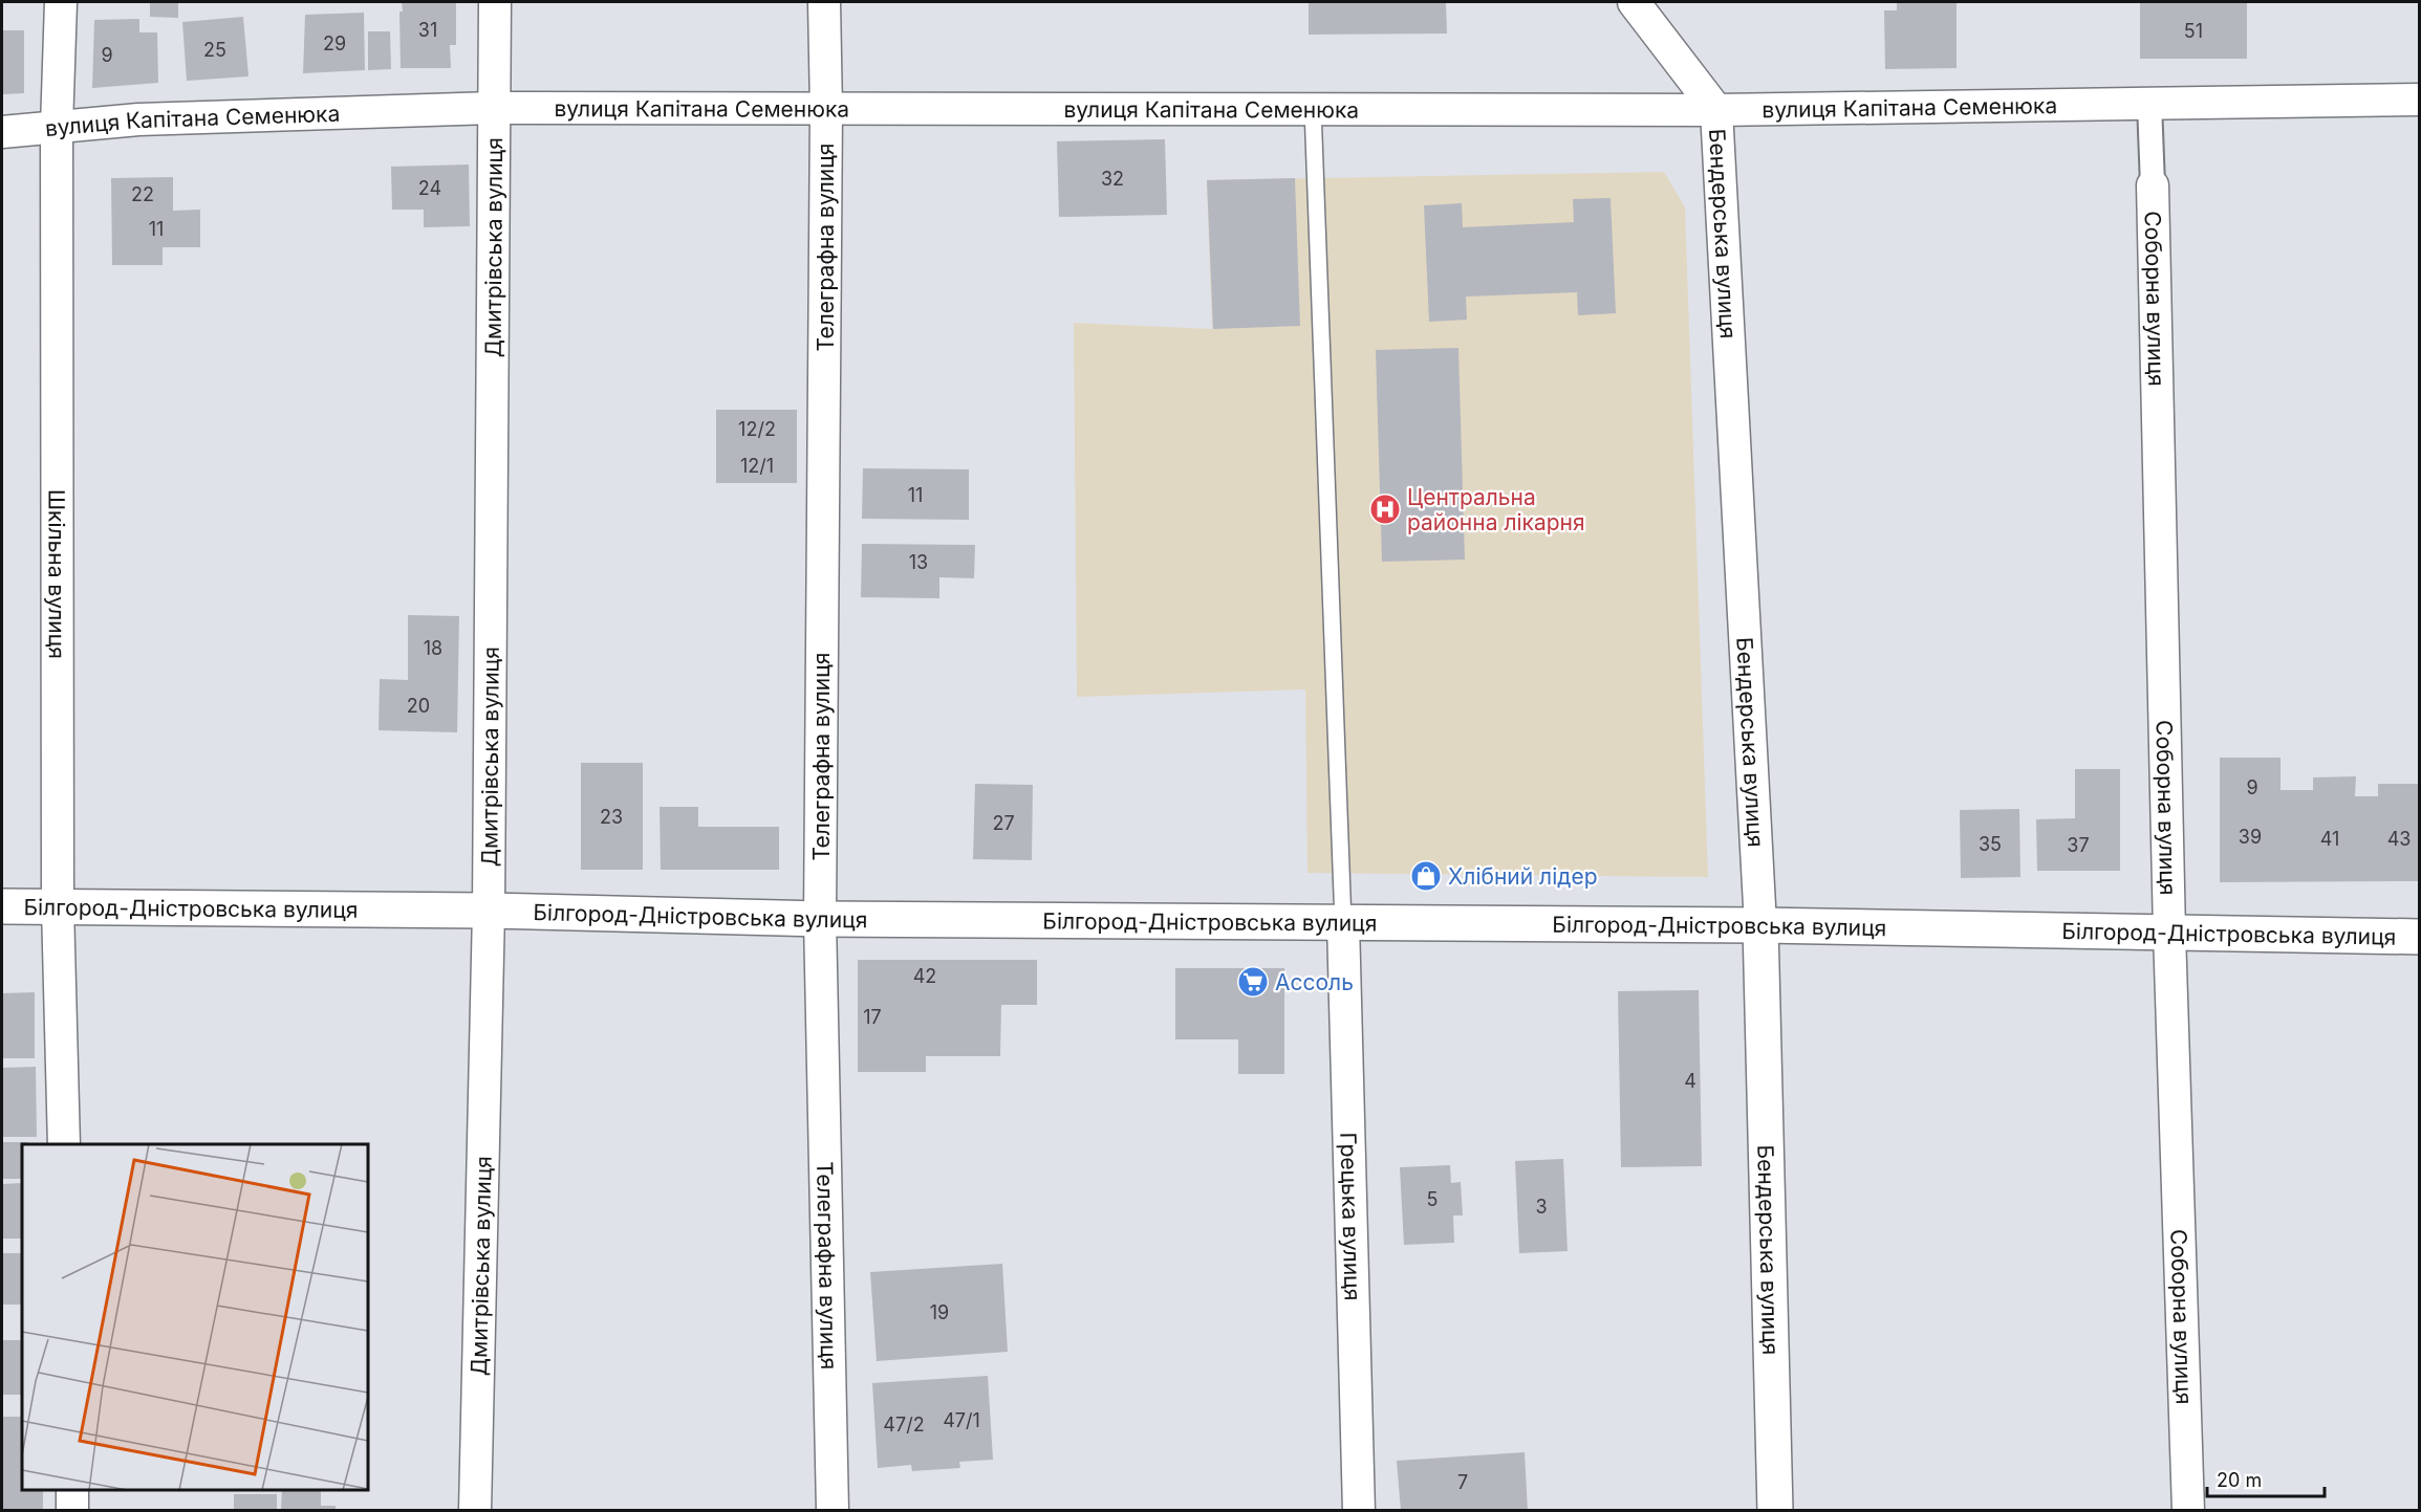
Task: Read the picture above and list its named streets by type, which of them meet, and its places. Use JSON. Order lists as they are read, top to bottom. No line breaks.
{"streets":{"main road":["Бендерська вулиця","Білгород-Дністровська вулиця"],"street":["вулиця Капітана Семенюка","Дмитрівська вулиця","Телеграфна вулиця","Соборна вулиця","Шкільна вулиця","Грецька вулиця"]},"crossings":[["вулиця Капітана Семенюка","Бендерська вулиця"],["вулиця Капітана Семенюка","Дмитрівська вулиця"],["вулиця Капітана Семенюка","Телеграфна вулиця"],["вулиця Капітана Семенюка","Соборна вулиця"],["вулиця Капітана Семенюка","Шкільна вулиця"],["Бендерська вулиця","Білгород-Дністровська вулиця"],["Дмитрівська вулиця","Білгород-Дністровська вулиця"],["Телеграфна вулиця","Білгород-Дністровська вулиця"],["Соборна вулиця","Білгород-Дністровська вулиця"],["Шкільна вулиця","Білгород-Дністровська вулиця"],["Білгород-Дністровська вулиця","Грецька вулиця"]],"places":{"hospital":["Центральна районна лікарня"],"shop":["Хлібний лідер"],"supermarket":["Ассоль"]},"house_numbers":["31","51","29","25","9","32","24","22","11","12/2","12/1","11","13","18","20","9","23","27","39","41","43","35","37","42","17","4","5","3","19","47/1","47/2","7"],"scale_bar":"20 m"}
